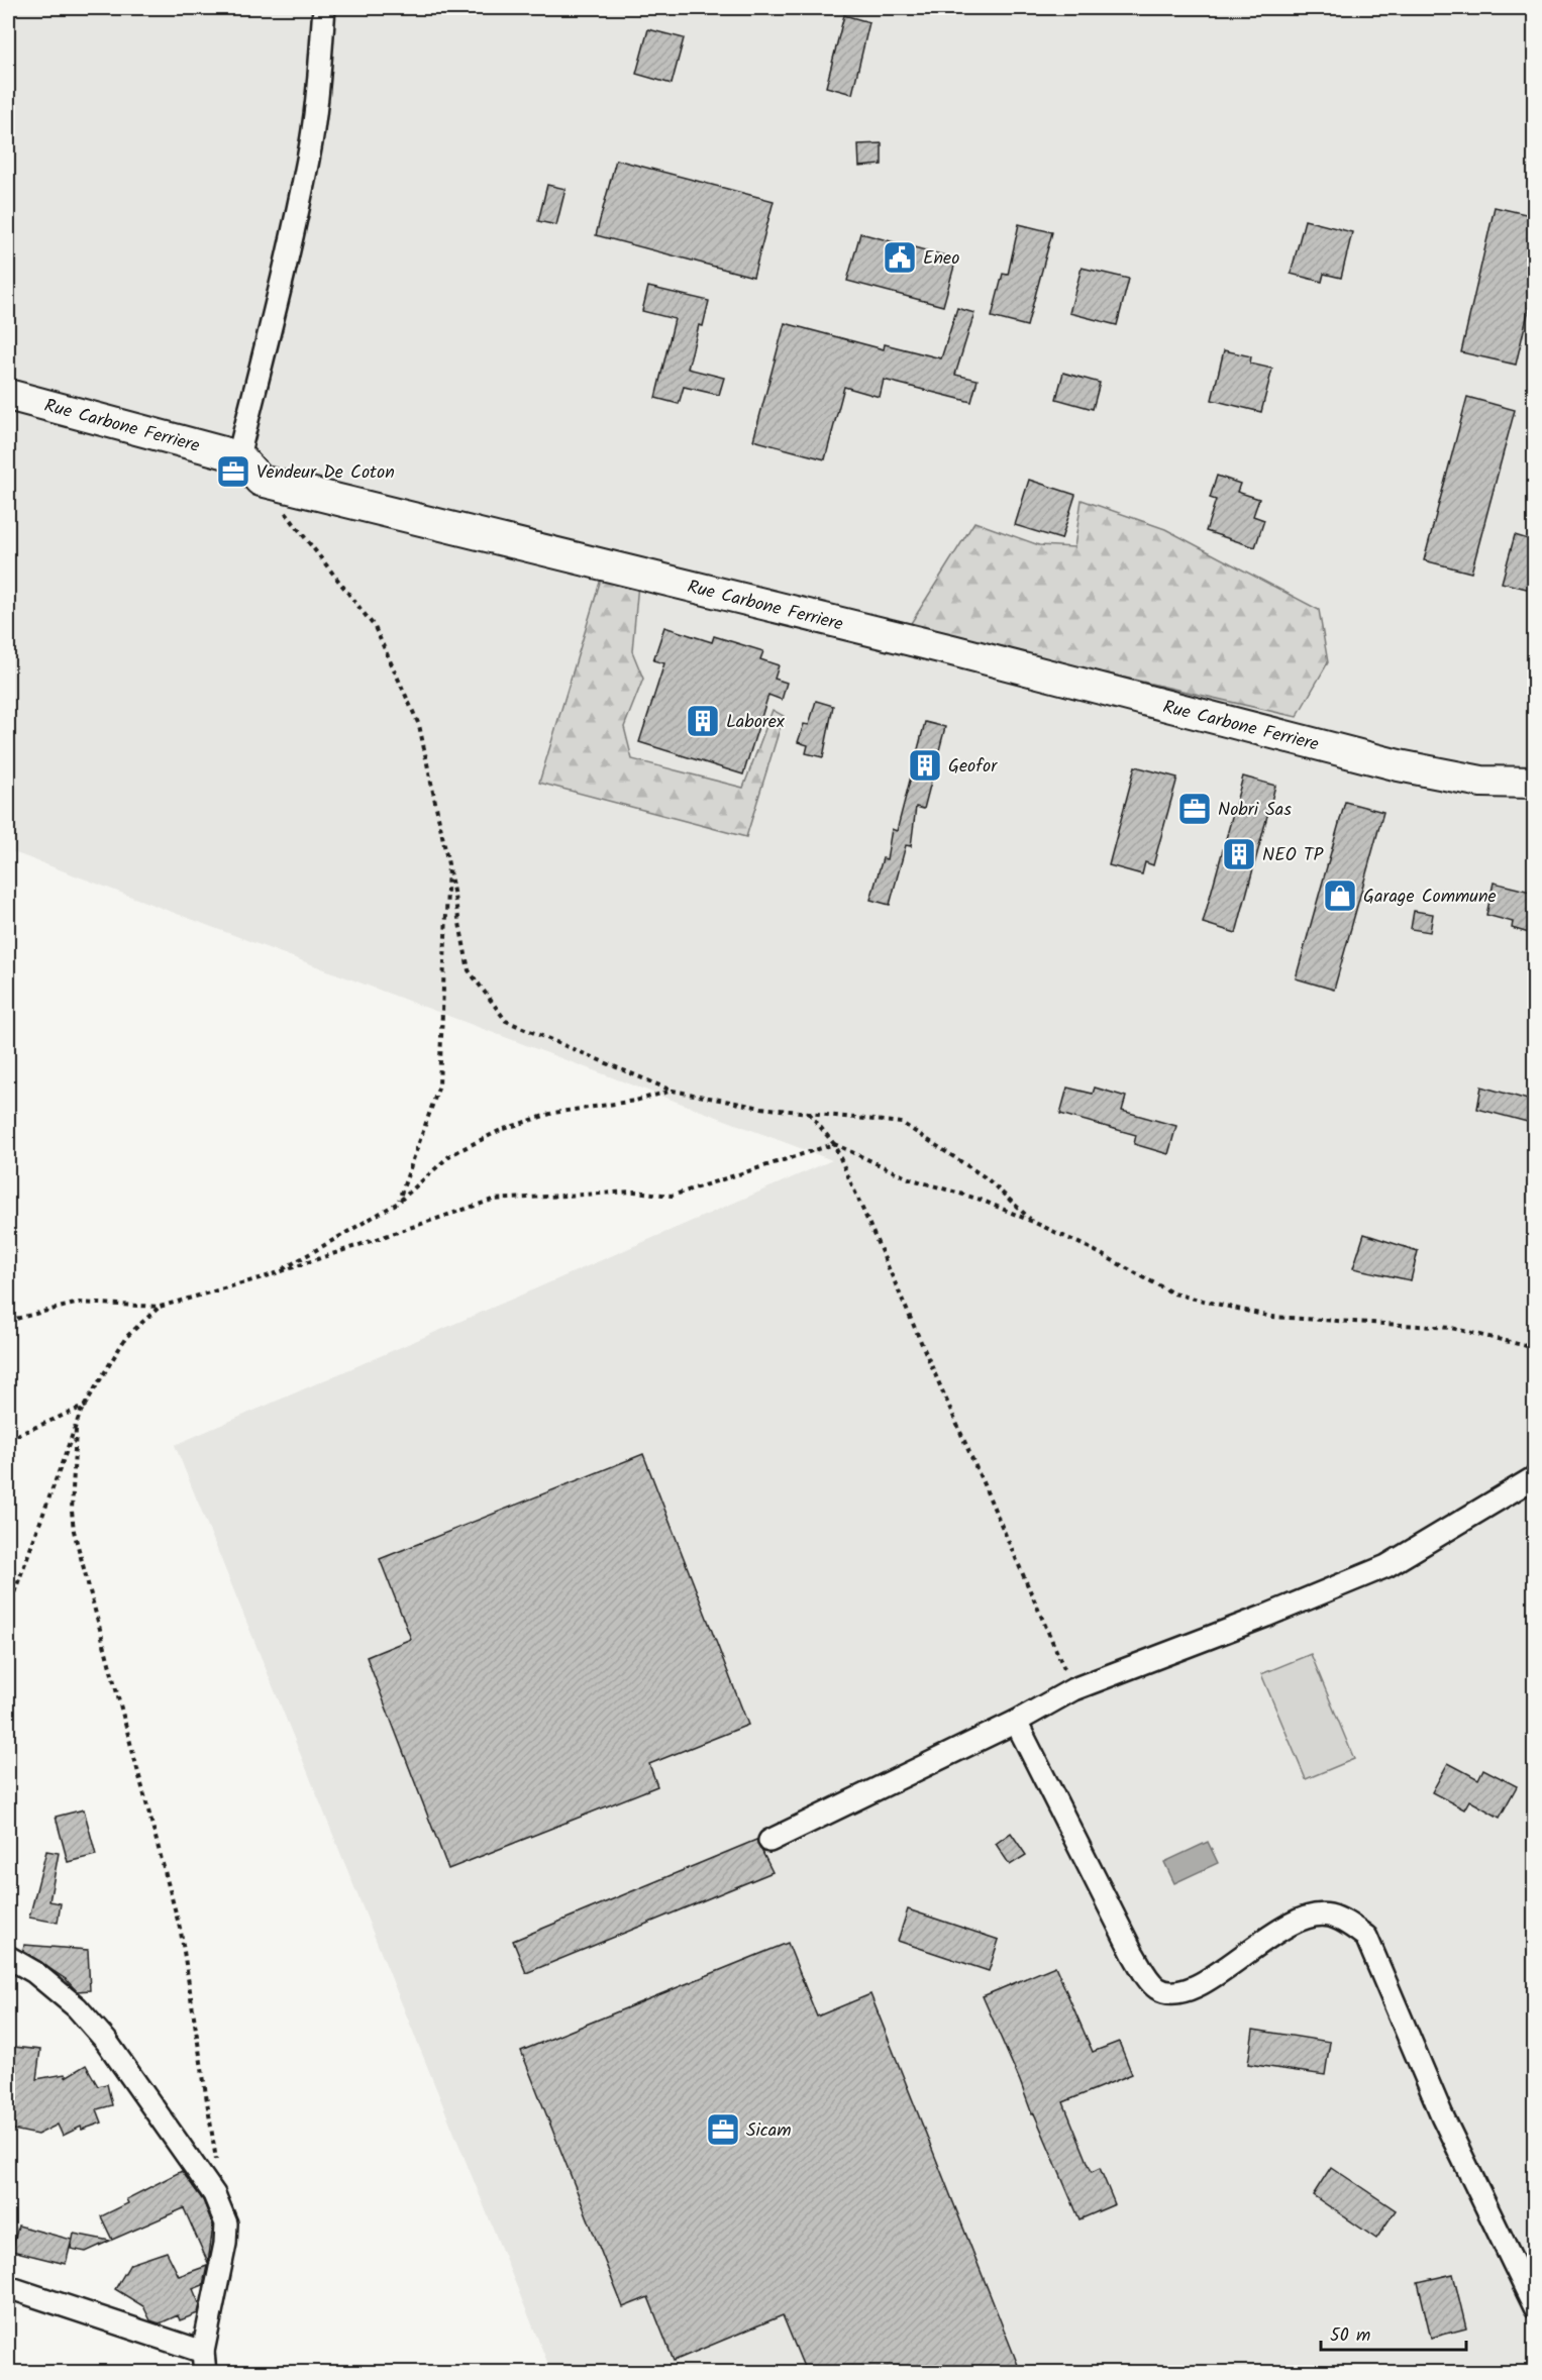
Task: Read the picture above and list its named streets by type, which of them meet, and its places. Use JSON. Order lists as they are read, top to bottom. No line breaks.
{"streets":{"street":["Rue Carbone Ferriere"]},"places":{"public building":["Eneo"],"office":["Vendeur De Coton","Nobri Sas","Sicam"],"building":["Laborex","Geofor","NEO TP"],"shop":["Garage Commune"]},"scale_bar":"50 m"}
